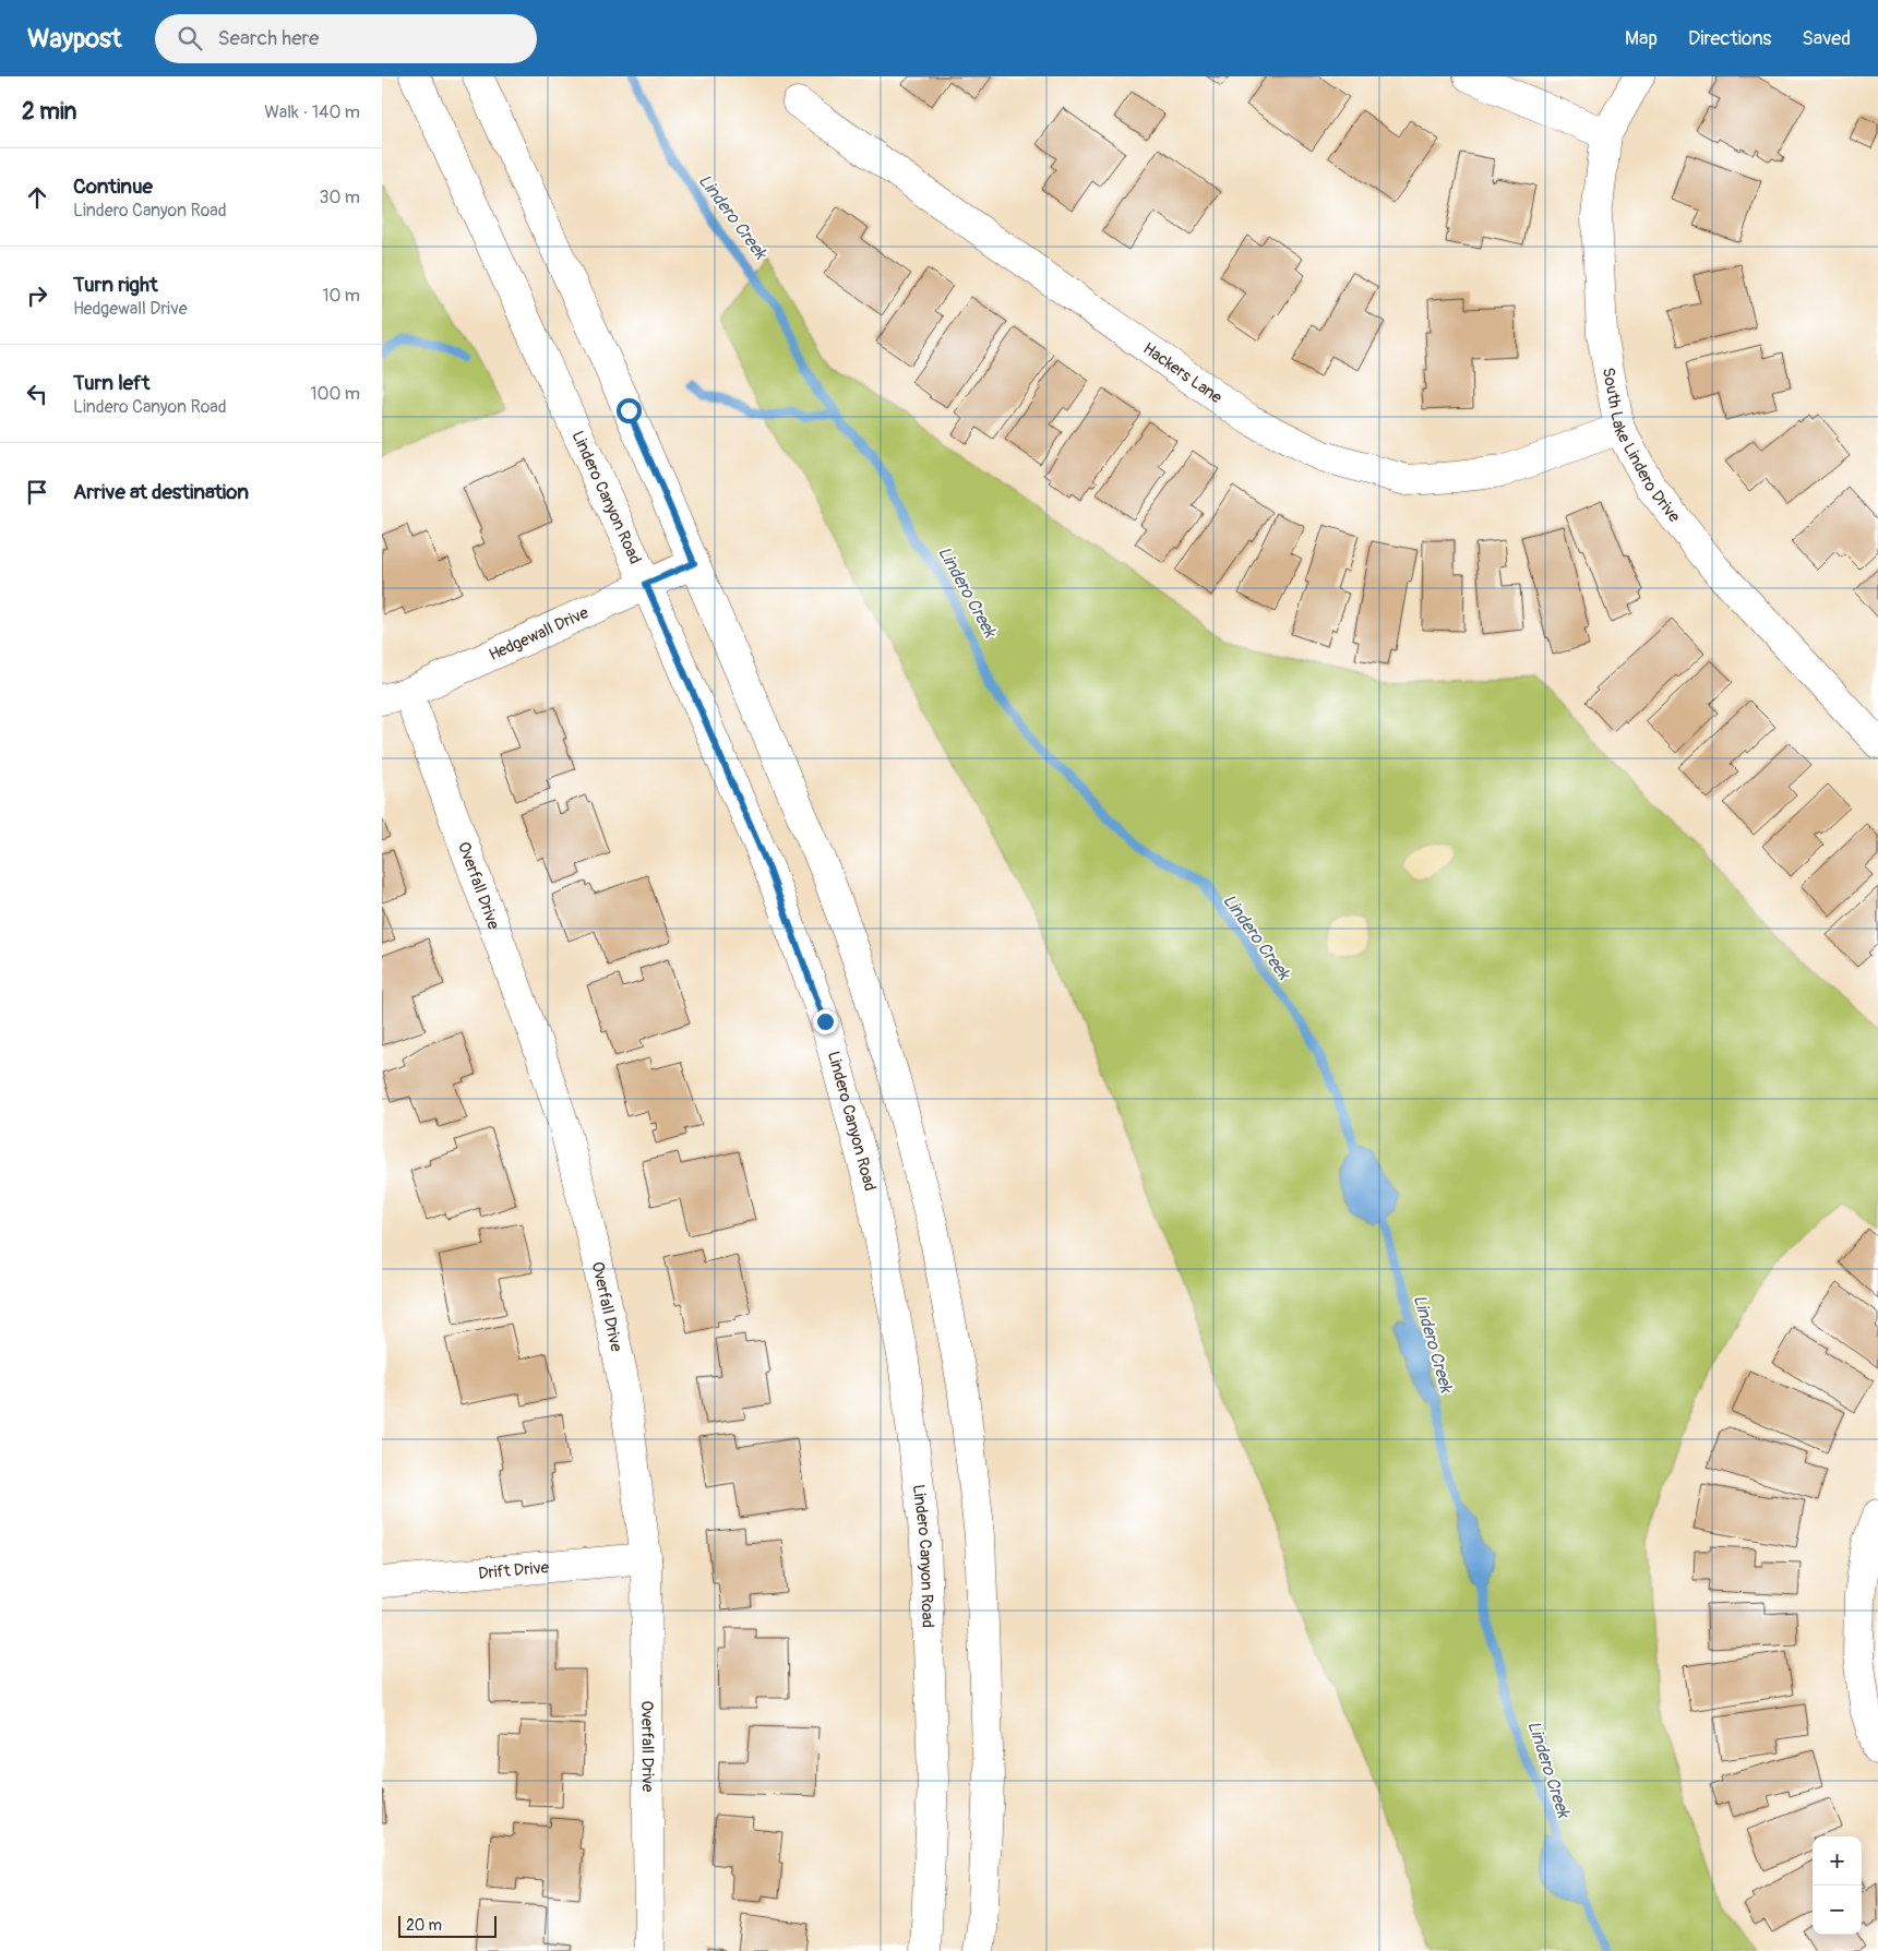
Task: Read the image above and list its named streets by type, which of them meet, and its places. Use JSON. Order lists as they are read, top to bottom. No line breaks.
{"streets":{"street":["Hackers Lane","South Lake Lindero Drive","Lindero Canyon Road","Hedgewall Drive","Overfall Drive","Drift Drive"]},"crossings":[["Hackers Lane","South Lake Lindero Drive"],["Lindero Canyon Road","Hedgewall Drive"],["Hedgewall Drive","Overfall Drive"],["Overfall Drive","Drift Drive"]],"water":["Lindero Creek"],"scale_bar":"20 m","page":{"header":"Waypost","search":"Search here","nav":["Map","Directions","Saved"],"heading":["2 min","Walk · 140 m"],"list":[["Continue","Lindero Canyon Road","30 m"],["Turn right","Hedgewall Drive","10 m"],["Turn left","Lindero Canyon Road","100 m"],"Arrive at destination"],"map_buttons":["+","−"],"scale":"20 m"}}
